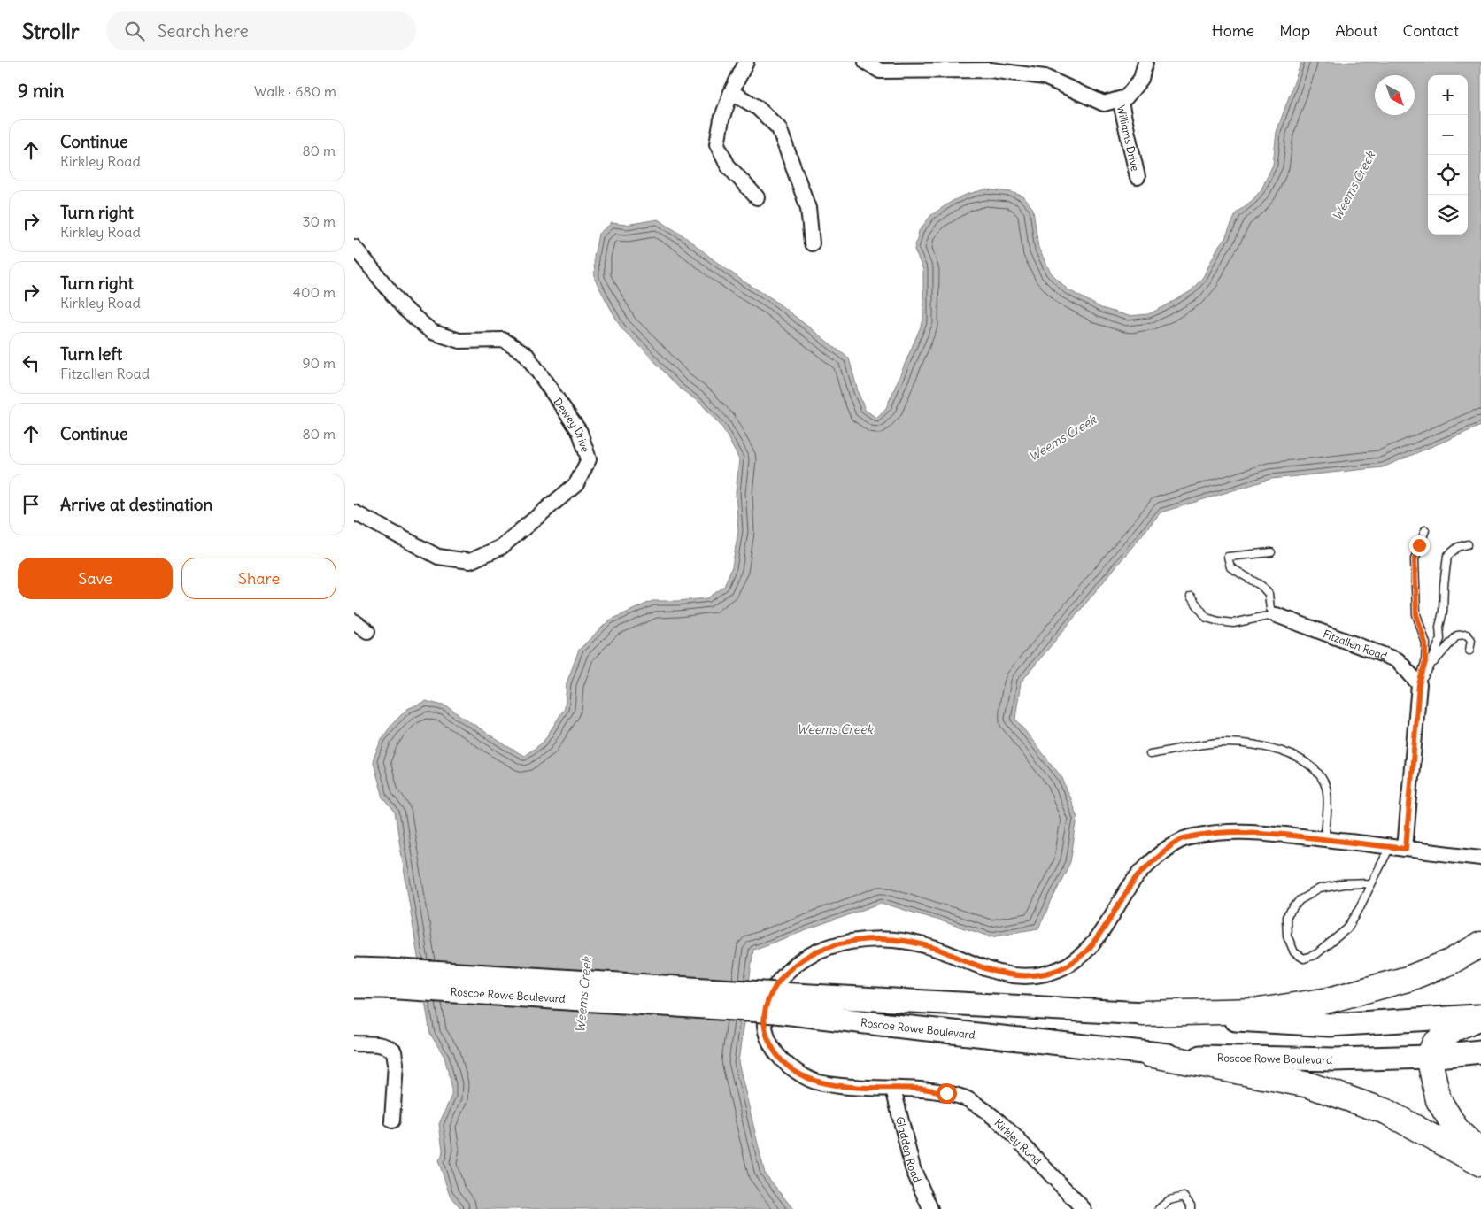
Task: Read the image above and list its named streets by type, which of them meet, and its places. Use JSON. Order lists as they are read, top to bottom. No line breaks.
{"streets":{"main road":["Roscoe Rowe Boulevard"],"street":["Williams Drive","Dewey Drive","Fitzallen Road","Kirkley Road","Gladden Road"]},"crossings":[["Kirkley Road","Gladden Road"]],"water":["Weems Creek"],"north":"bottom right","page":{"header":"Strollr","search":"Search here","nav":["Home","Map","About","Contact"],"heading":["9 min","Walk · 680 m"],"map_buttons":["+","−"],"list":[["Continue","Kirkley Road","80 m"],["Turn right","Kirkley Road","30 m"],["Turn right","Kirkley Road","400 m"],["Turn left","Fitzallen Road","90 m"],["Continue","80 m"],"Arrive at destination"],"buttons":["Save","Share"]}}
